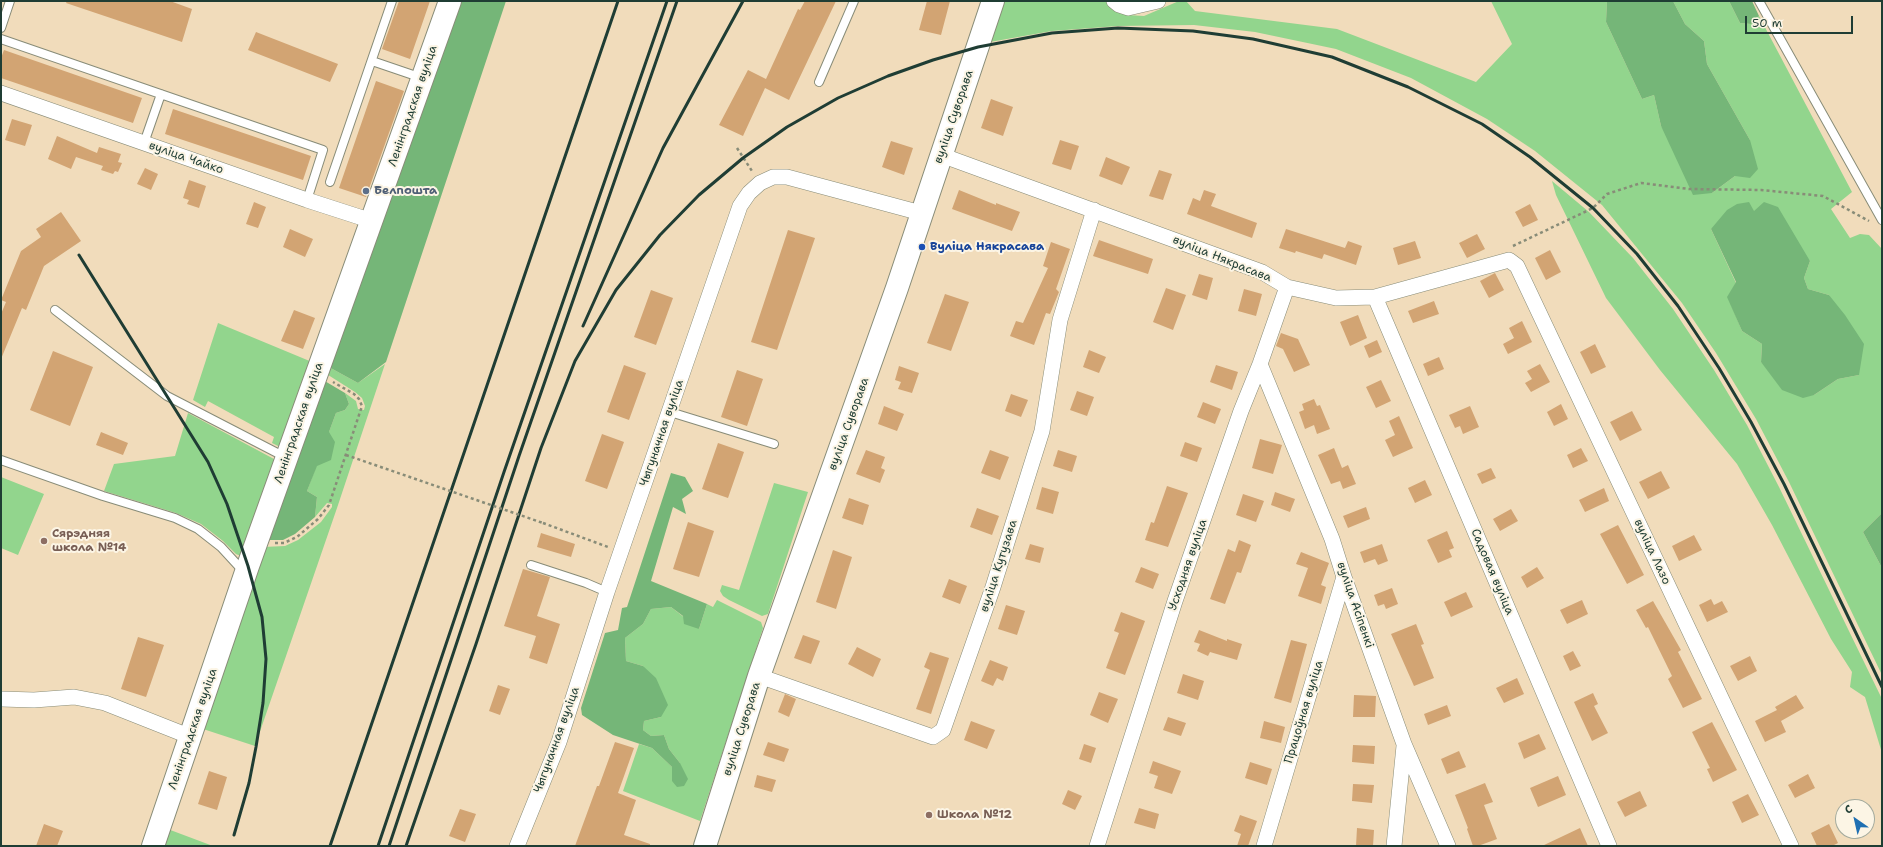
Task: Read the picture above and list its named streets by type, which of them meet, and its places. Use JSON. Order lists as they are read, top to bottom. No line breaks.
{"streets":{"street":["Ленінградская вуліца","вуліца Суворава","вуліца Чайко","вуліца Някрасава","Чыгуначная вуліца","вуліца Лазо","Усходняя вуліца","вуліца Кутузава","Садовая вуліца","вуліца Асіпенкі","Працоўная вуліца"]},"crossings":[["Ленінградская вуліца","вуліца Чайко"],["вуліца Суворава","вуліца Някрасава"],["вуліца Суворава","Чыгуначная вуліца"],["вуліца Суворава","вуліца Кутузава"],["вуліца Някрасава","вуліца Лазо"],["вуліца Някрасава","Усходняя вуліца"],["вуліца Някрасава","вуліца Кутузава"],["вуліца Някрасава","Садовая вуліца"],["Усходняя вуліца","вуліца Асіпенкі"],["вуліца Асіпенкі","Працоўная вуліца"]],"places":["Белпошта","Вуліца Някрасава","Сярэдняя школа №14","Школа №12"],"scale_bar":"50 m","north":"top left"}
